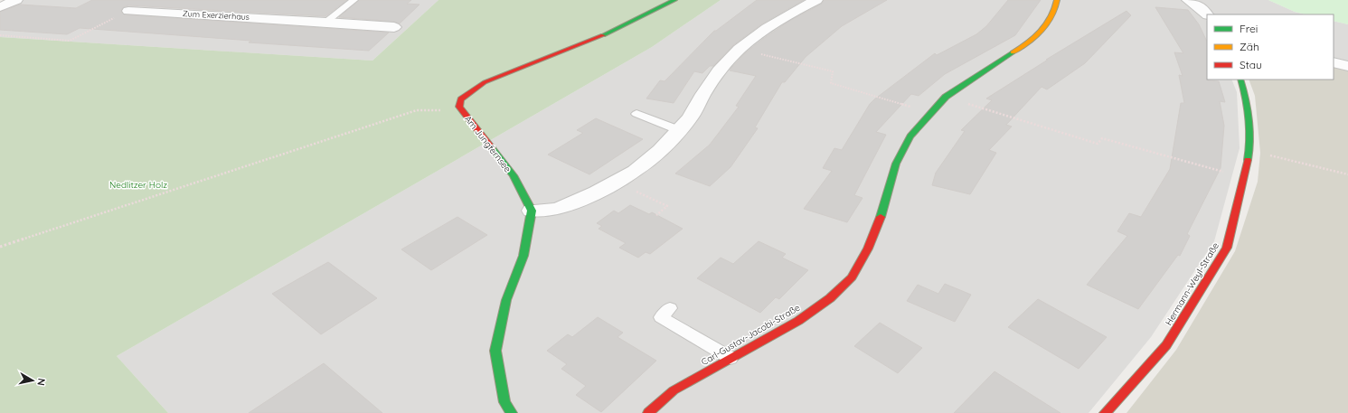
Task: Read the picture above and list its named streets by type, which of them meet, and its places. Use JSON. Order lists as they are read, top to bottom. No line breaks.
{"streets":{"street":["Zum Exerzierhaus","Am Jungfernsee","Hermann-Weyl-Straße","Carl-Gustav-Jacobi-Straße"]},"parks":["Nedlitzer Holz"],"legend":["Frei","Zäh","Stau"],"north":"right"}
